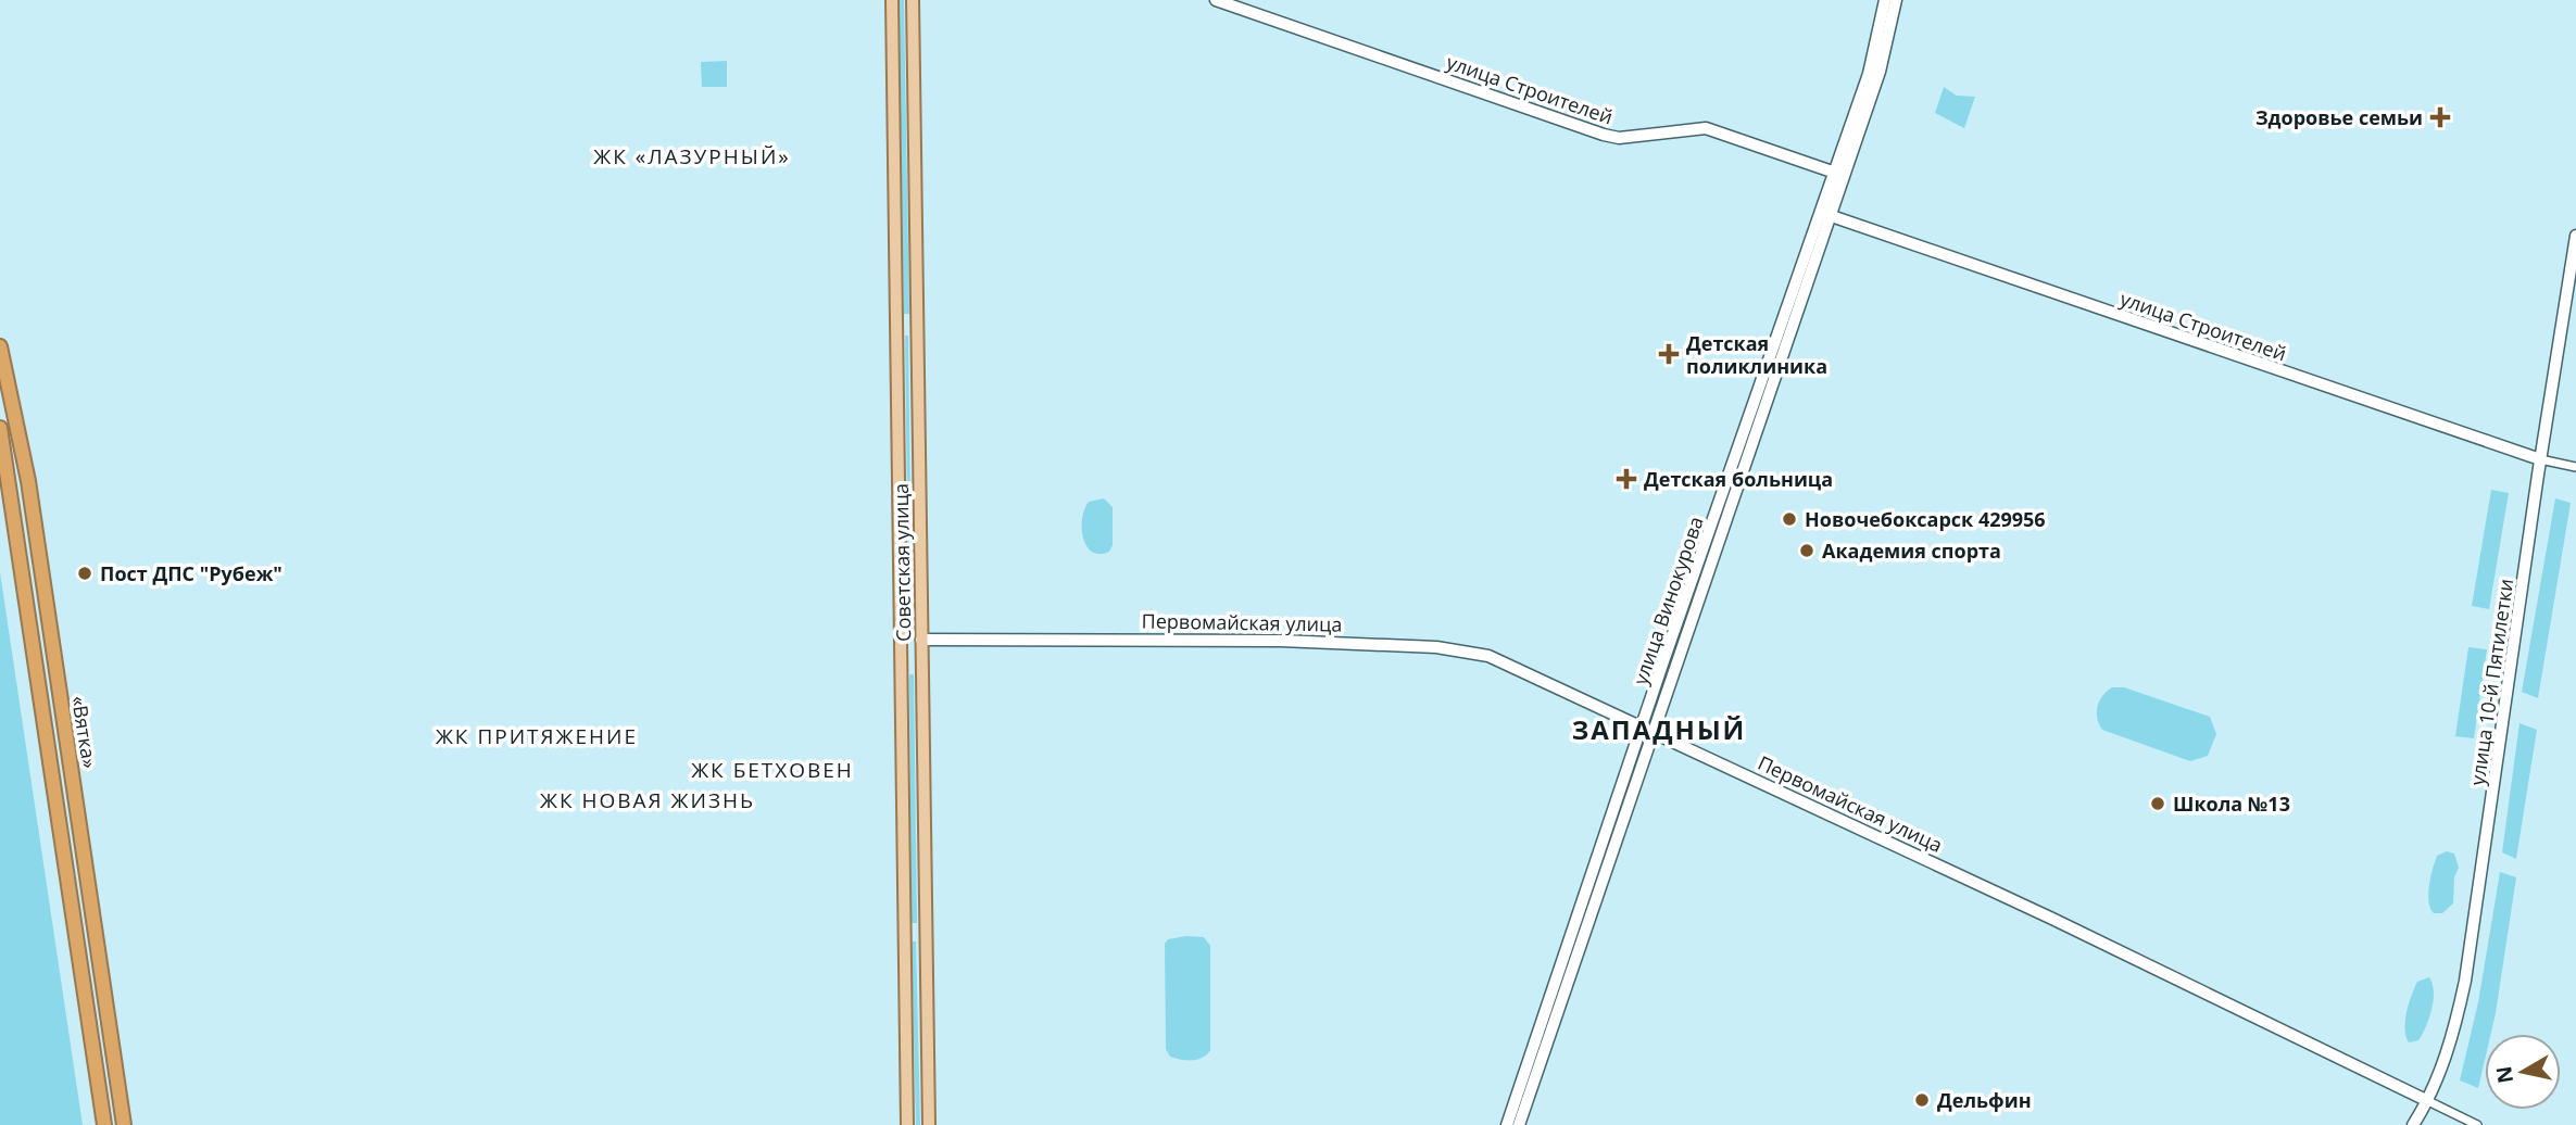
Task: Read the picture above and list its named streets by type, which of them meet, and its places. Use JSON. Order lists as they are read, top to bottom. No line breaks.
{"streets":{"highway":["«Вятка»"],"main road":["Советская улица","Первомайская улица"],"street":["улица Строителей","улица Винокурова","улица 10-й Пятилетки"]},"crossings":[["улица Строителей","улица Винокурова"],["улица Строителей","улица 10-й Пятилетки"],["Советская улица","Первомайская улица"],["улица Винокурова","Первомайская улица"],["Первомайская улица","улица 10-й Пятилетки"]],"districts":["ЖК «ЛАЗУРНЫЙ»","ЗАПАДНЫЙ","ЖК ПРИТЯЖЕНИЕ","ЖК БЕТХОВЕН","ЖК НОВАЯ ЖИЗНЬ"],"places":{"health":["Здоровье семьи","Детская поликлиника","Детская больница"],"other":["Новочебоксарск 429956","Академия спорта","Пост ДПС \"Рубеж\"","Школа №13","Дельфин"]},"north":"left"}
